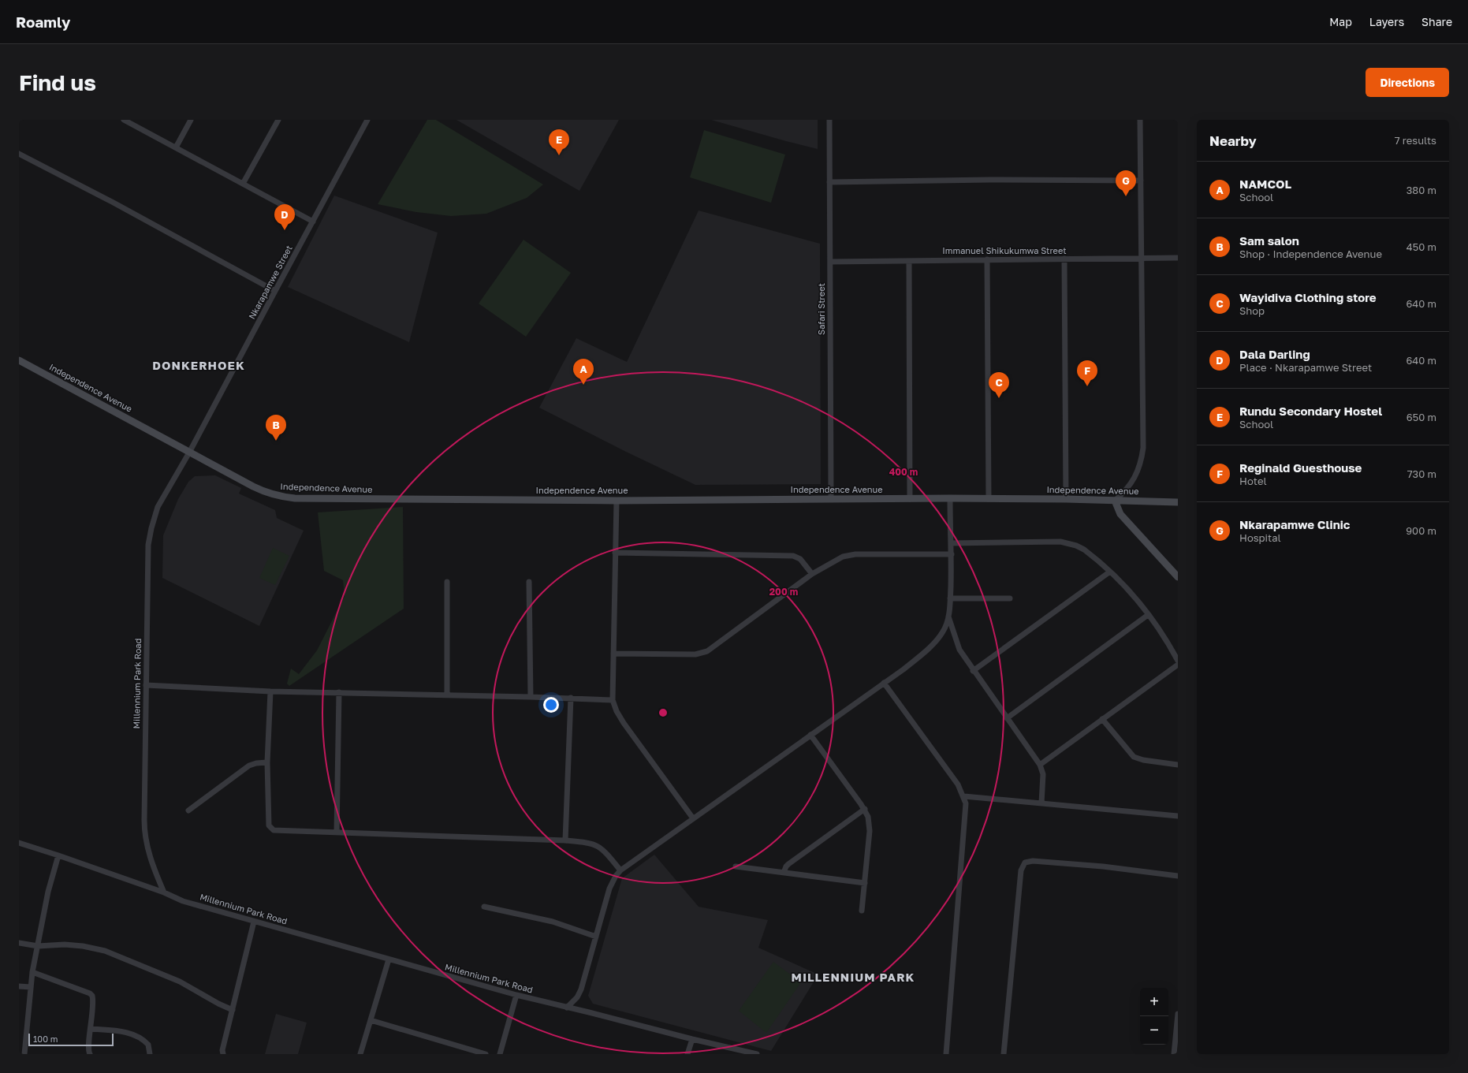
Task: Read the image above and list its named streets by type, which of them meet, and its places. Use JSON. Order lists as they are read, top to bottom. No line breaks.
{"streets":{"street":["Immanuel Shikukumwa Street","Nkarapamwe Street","Safari Street","Independence Avenue","Millennium Park Road"]},"crossings":[["Immanuel Shikukumwa Street","Safari Street"],["Nkarapamwe Street","Independence Avenue"],["Nkarapamwe Street","Millennium Park Road"],["Safari Street","Independence Avenue"],["Independence Avenue","Millennium Park Road"]],"districts":["DONKERHOEK","MILLENNIUM PARK"],"scale_bar":"100 m","page":{"header":"Roamly","nav":["Map","Layers","Share"],"buttons":"Directions","title":"Find us","heading":["Nearby","7 results"],"pins":["E","G","D","A","F","C","B"],"list":[{"mark":"A","name":"NAMCOL","note":"School","value":"380 m"},{"mark":"B","name":"Sam salon","note":"Shop · Independence Avenue","value":"450 m"},{"mark":"C","name":"Wayidiva Clothing store","note":"Shop","value":"640 m"},{"mark":"D","name":"Dala Darling","note":"Place · Nkarapamwe Street","value":"640 m"},{"mark":"E","name":"Rundu Secondary Hostel","note":"School","value":"650 m"},{"mark":"F","name":"Reginald Guesthouse","note":"Hotel","value":"730 m"},{"mark":"G","name":"Nkarapamwe Clinic","note":"Hospital","value":"900 m"}],"map_buttons":["+","−"],"scale":"100 m"},"rings":["400 m","200 m"]}
